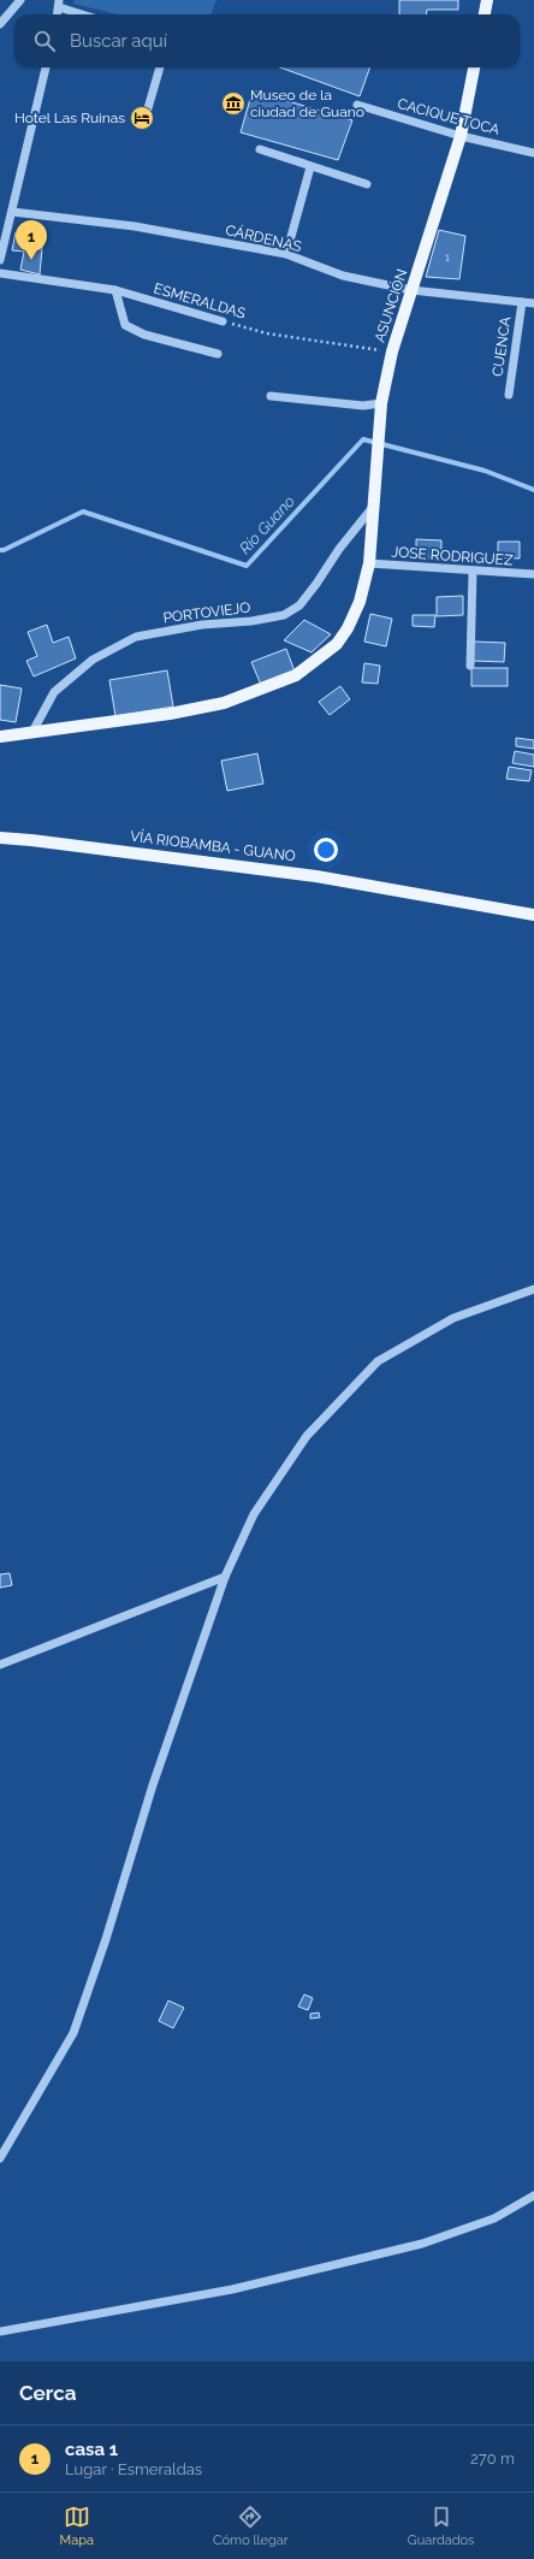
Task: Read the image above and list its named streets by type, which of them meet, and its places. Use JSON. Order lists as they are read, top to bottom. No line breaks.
{"streets":{"main road":["ASUNCIÓN","VÍA RIOBAMBA - GUANO"],"street":["CACIQUE TOCA","CÁRDENAS","ESMERALDAS","CUENCA","JOSE RODRIGUEZ","PORTOVIEJO"]},"crossings":[["CACIQUE TOCA","ASUNCIÓN"],["CÁRDENAS","ASUNCIÓN"],["CÁRDENAS","CUENCA"],["ESMERALDAS","ASUNCIÓN"],["ASUNCIÓN","JOSE RODRIGUEZ"],["ASUNCIÓN","PORTOVIEJO"]],"water":["Río Guano"],"places":{"museum":["Museo de la ciudad de Guano"],"hotel":["Hotel Las Ruinas"]},"house_numbers":["1"],"page":{"search":"Buscar aquí","pins":"1","heading":"Cerca","list":[{"mark":"1","name":"casa 1","note":"Lugar · Esmeraldas","value":"270 m"}],"nav":["Mapa","Cómo llegar","Guardados"]}}
